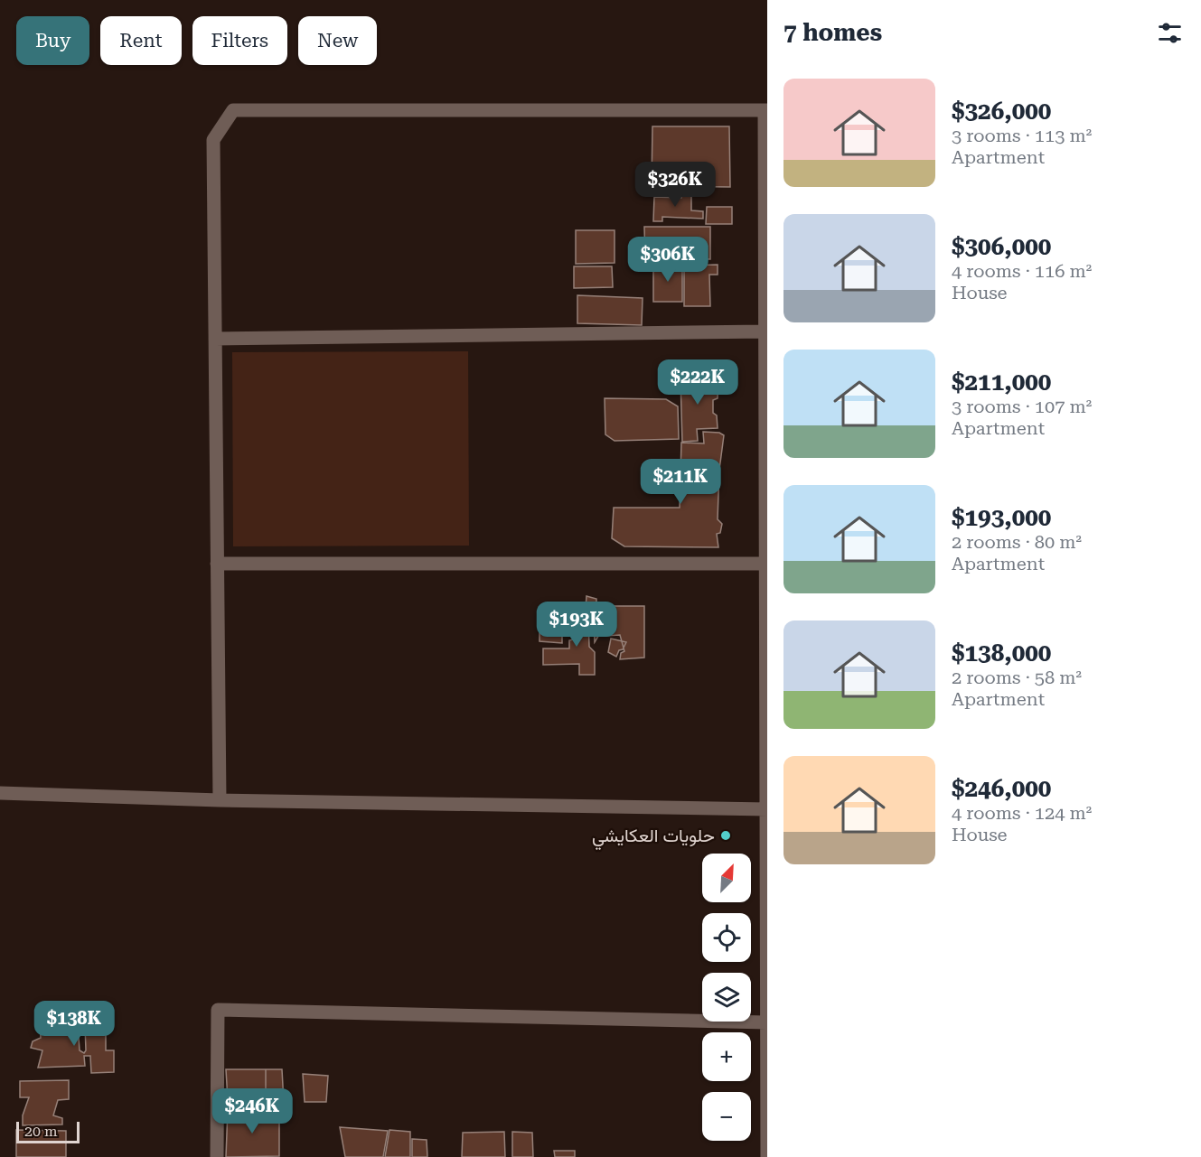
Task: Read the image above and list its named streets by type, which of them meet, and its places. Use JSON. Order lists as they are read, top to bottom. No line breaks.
{"places":["حلويات العكايشي"],"scale_bar":"20 m","north":"top right","page":{"heading":"7 homes","chip":["Buy","Rent","Filters","New"],"list":[{"name":"$326,000","note":"3 rooms · 113 m² · Apartment"},{"name":"$306,000","note":"4 rooms · 116 m² · House"},{"name":"$211,000","note":"3 rooms · 107 m² · Apartment"},{"name":"$193,000","note":"2 rooms · 80 m² · Apartment"},{"name":"$138,000","note":"2 rooms · 58 m² · Apartment"},{"name":"$246,000","note":"4 rooms · 124 m² · House"}],"price":["$326K","$306K","$222K","$211K","$193K","$138K","$246K"],"map_buttons":["+","−"],"scale":"20 m"}}
